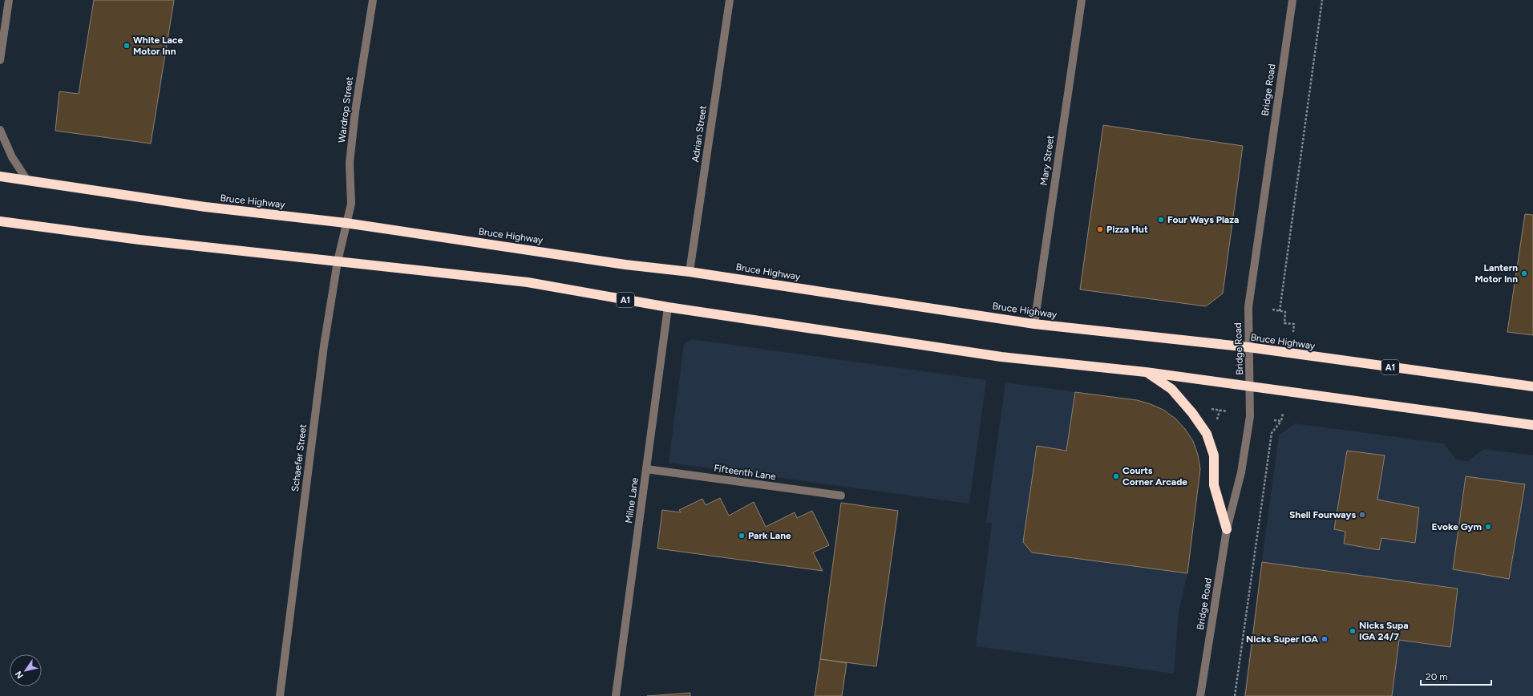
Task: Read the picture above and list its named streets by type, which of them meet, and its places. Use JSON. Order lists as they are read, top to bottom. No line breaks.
{"streets":{"highway":["Bruce Highway","A1"],"street":["Bridge Road","Wardrop Street","Adrian Street","Mary Street","Schaefer Street","Fifteenth Lane","Milne Lane"]},"crossings":[["Bridge Road","Bruce Highway"],["Bridge Road","A1"],["Wardrop Street","Bruce Highway"],["Wardrop Street","Schaefer Street"],["Adrian Street","Bruce Highway"],["Mary Street","Bruce Highway"],["Bruce Highway","Schaefer Street"],["A1","Schaefer Street"],["A1","Milne Lane"],["Fifteenth Lane","Milne Lane"]],"places":["White Lace Motor Inn","Four Ways Plaza","Pizza Hut","Lantern Motor Inn","Courts Corner Arcade","Shell Fourways","Evoke Gym","Park Lane","Nicks Supa IGA 24/7","Nicks Super IGA"],"scale_bar":"20 m","north":"bottom left"}
